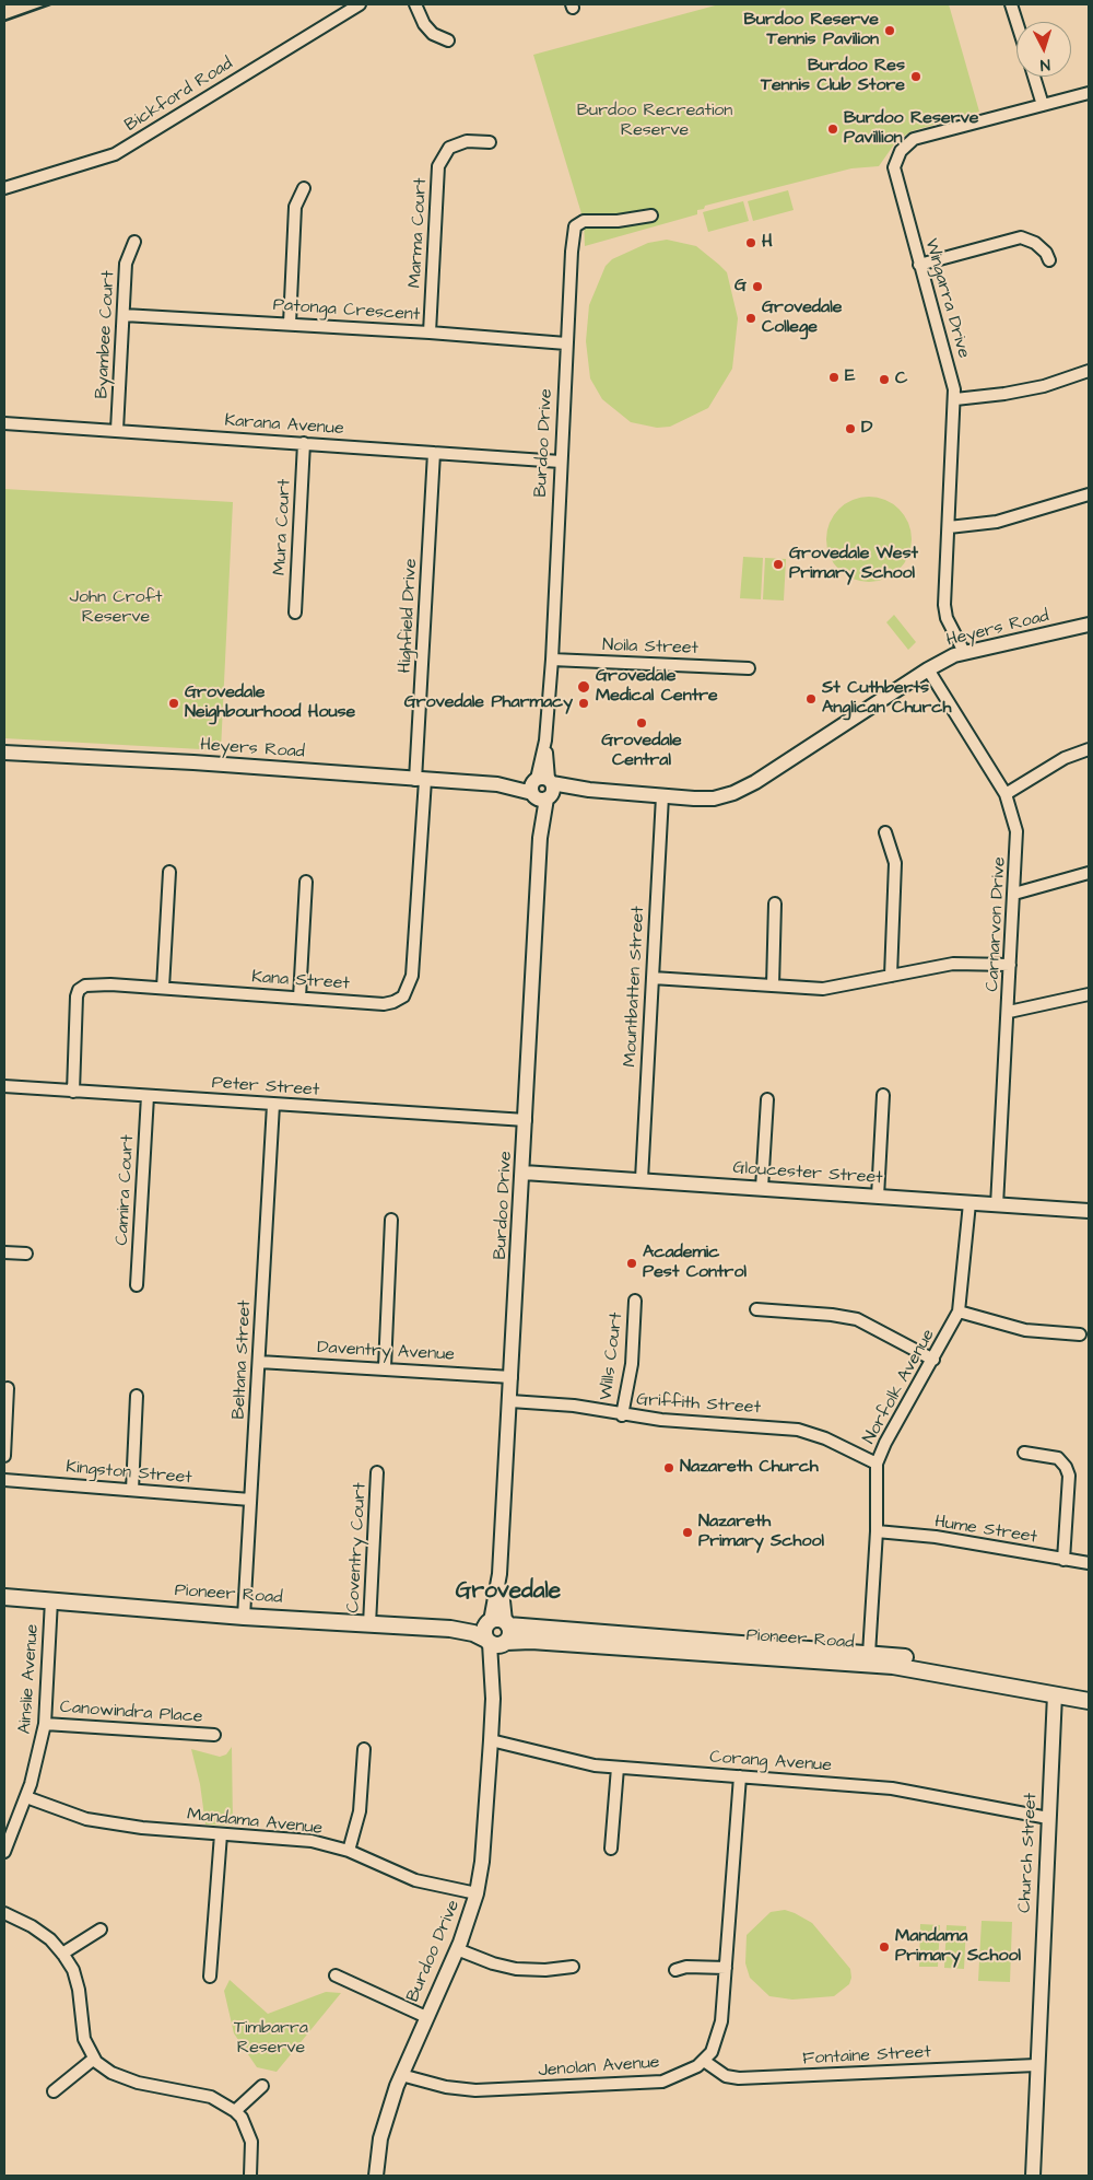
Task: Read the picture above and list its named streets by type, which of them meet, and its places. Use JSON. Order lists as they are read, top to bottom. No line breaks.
{"streets":{"main road":["Pioneer Road"],"street":["Bickford Road","Marma Court","Wingarra Drive","Patonga Crescent","Byambee Court","Karana Avenue","Burdoo Drive","Mura Court","Highfield Drive","Heyers Road","Noila Street","Carnarvon Drive","Kana Street","Mountbatten Street","Peter Street","Gloucester Street","Camira Court","Daventry Avenue","Wills Court","Beltana Street","Norfolk Avenue","Griffith Street","Kingston Street","Hume Street","Coventry Court","Ainslie Avenue","Canowindra Place","Corang Avenue","Mandama Avenue","Church Street","Fontaine Street","Jenolan Avenue"]},"crossings":[["Marma Court","Patonga Crescent"],["Wingarra Drive","Heyers Road"],["Patonga Crescent","Byambee Court"],["Patonga Crescent","Burdoo Drive"],["Byambee Court","Karana Avenue"],["Karana Avenue","Burdoo Drive"],["Karana Avenue","Mura Court"],["Karana Avenue","Highfield Drive"],["Burdoo Drive","Heyers Road"],["Burdoo Drive","Noila Street"],["Burdoo Drive","Peter Street"],["Burdoo Drive","Gloucester Street"],["Burdoo Drive","Daventry Avenue"],["Burdoo Drive","Griffith Street"],["Burdoo Drive","Pioneer Road"],["Burdoo Drive","Corang Avenue"],["Burdoo Drive","Mandama Avenue"],["Burdoo Drive","Jenolan Avenue"],["Highfield Drive","Heyers Road"],["Highfield Drive","Kana Street"],["Heyers Road","Carnarvon Drive"],["Heyers Road","Kana Street"],["Heyers Road","Mountbatten Street"],["Carnarvon Drive","Gloucester Street"],["Kana Street","Peter Street"],["Mountbatten Street","Gloucester Street"],["Peter Street","Camira Court"],["Peter Street","Beltana Street"],["Gloucester Street","Norfolk Avenue"],["Daventry Avenue","Beltana Street"],["Wills Court","Griffith Street"],["Beltana Street","Kingston Street"],["Beltana Street","Pioneer Road"],["Norfolk Avenue","Griffith Street"],["Norfolk Avenue","Hume Street"],["Norfolk Avenue","Pioneer Road"],["Coventry Court","Pioneer Road"],["Pioneer Road","Ainslie Avenue"],["Pioneer Road","Church Street"],["Ainslie Avenue","Canowindra Place"],["Ainslie Avenue","Mandama Avenue"],["Corang Avenue","Church Street"],["Corang Avenue","Jenolan Avenue"],["Church Street","Fontaine Street"],["Fontaine Street","Jenolan Avenue"]],"districts":["Grovedale"],"parks":["Burdoo Recreation Reserve","John Croft Reserve","Timbarra Reserve"],"places":["Burdoo Reserve Tennis Pavilion","Burdoo Res Tennis Club Store","Burdoo Reserve Pavillion","H","G","Grovedale College","E","C","D","Grovedale West Primary School","Grovedale Medical Centre","St Cuthberts Anglican Church","Grovedale Neighbourhood House","Grovedale Pharmacy","Grovedale Central","Academic Pest Control","Nazareth Church","Nazareth Primary School","Mandama Primary School"],"north":"bottom"}
